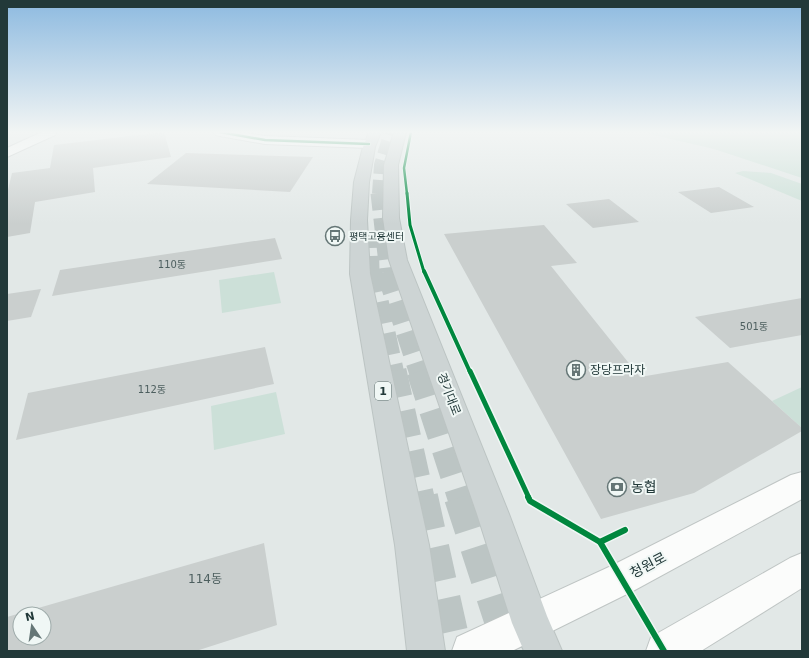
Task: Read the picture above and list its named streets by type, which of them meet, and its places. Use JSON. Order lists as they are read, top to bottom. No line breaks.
{"streets":{"main road":["1","경기대로"],"street":["청원로"]},"crossings":[["경기대로","청원로"]],"places":{"bus stop":["평택고용센터"],"building":["장당프라자"],"bank":["농협"]},"house_numbers":["110동","501동","112동","114동"],"north":"top"}
